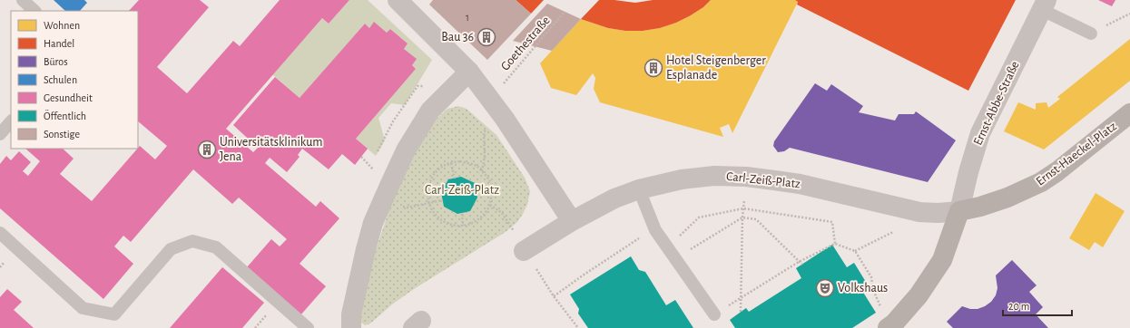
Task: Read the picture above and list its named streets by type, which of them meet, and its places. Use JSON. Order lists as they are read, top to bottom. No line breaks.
{"streets":{"street":["Ernst-Abbe-Straße","Ernst-Haeckel-Platz","Carl-Zeiß-Platz"],"path":["Goethestraße"]},"crossings":[["Ernst-Abbe-Straße","Ernst-Haeckel-Platz"],["Ernst-Abbe-Straße","Carl-Zeiß-Platz"],["Ernst-Haeckel-Platz","Carl-Zeiß-Platz"]],"parks":["Carl-Zeiß-Platz"],"places":{"building":["Bau 36","Hotel Steigenberger Esplanade","Universitätsklinikum Jena"],"theatre":["Volkshaus"]},"house_numbers":["1"],"legend":["Wohnen","Handel","Büros","Schulen","Gesundheit","Öffentlich","Sonstige"],"scale_bar":"20 m"}
